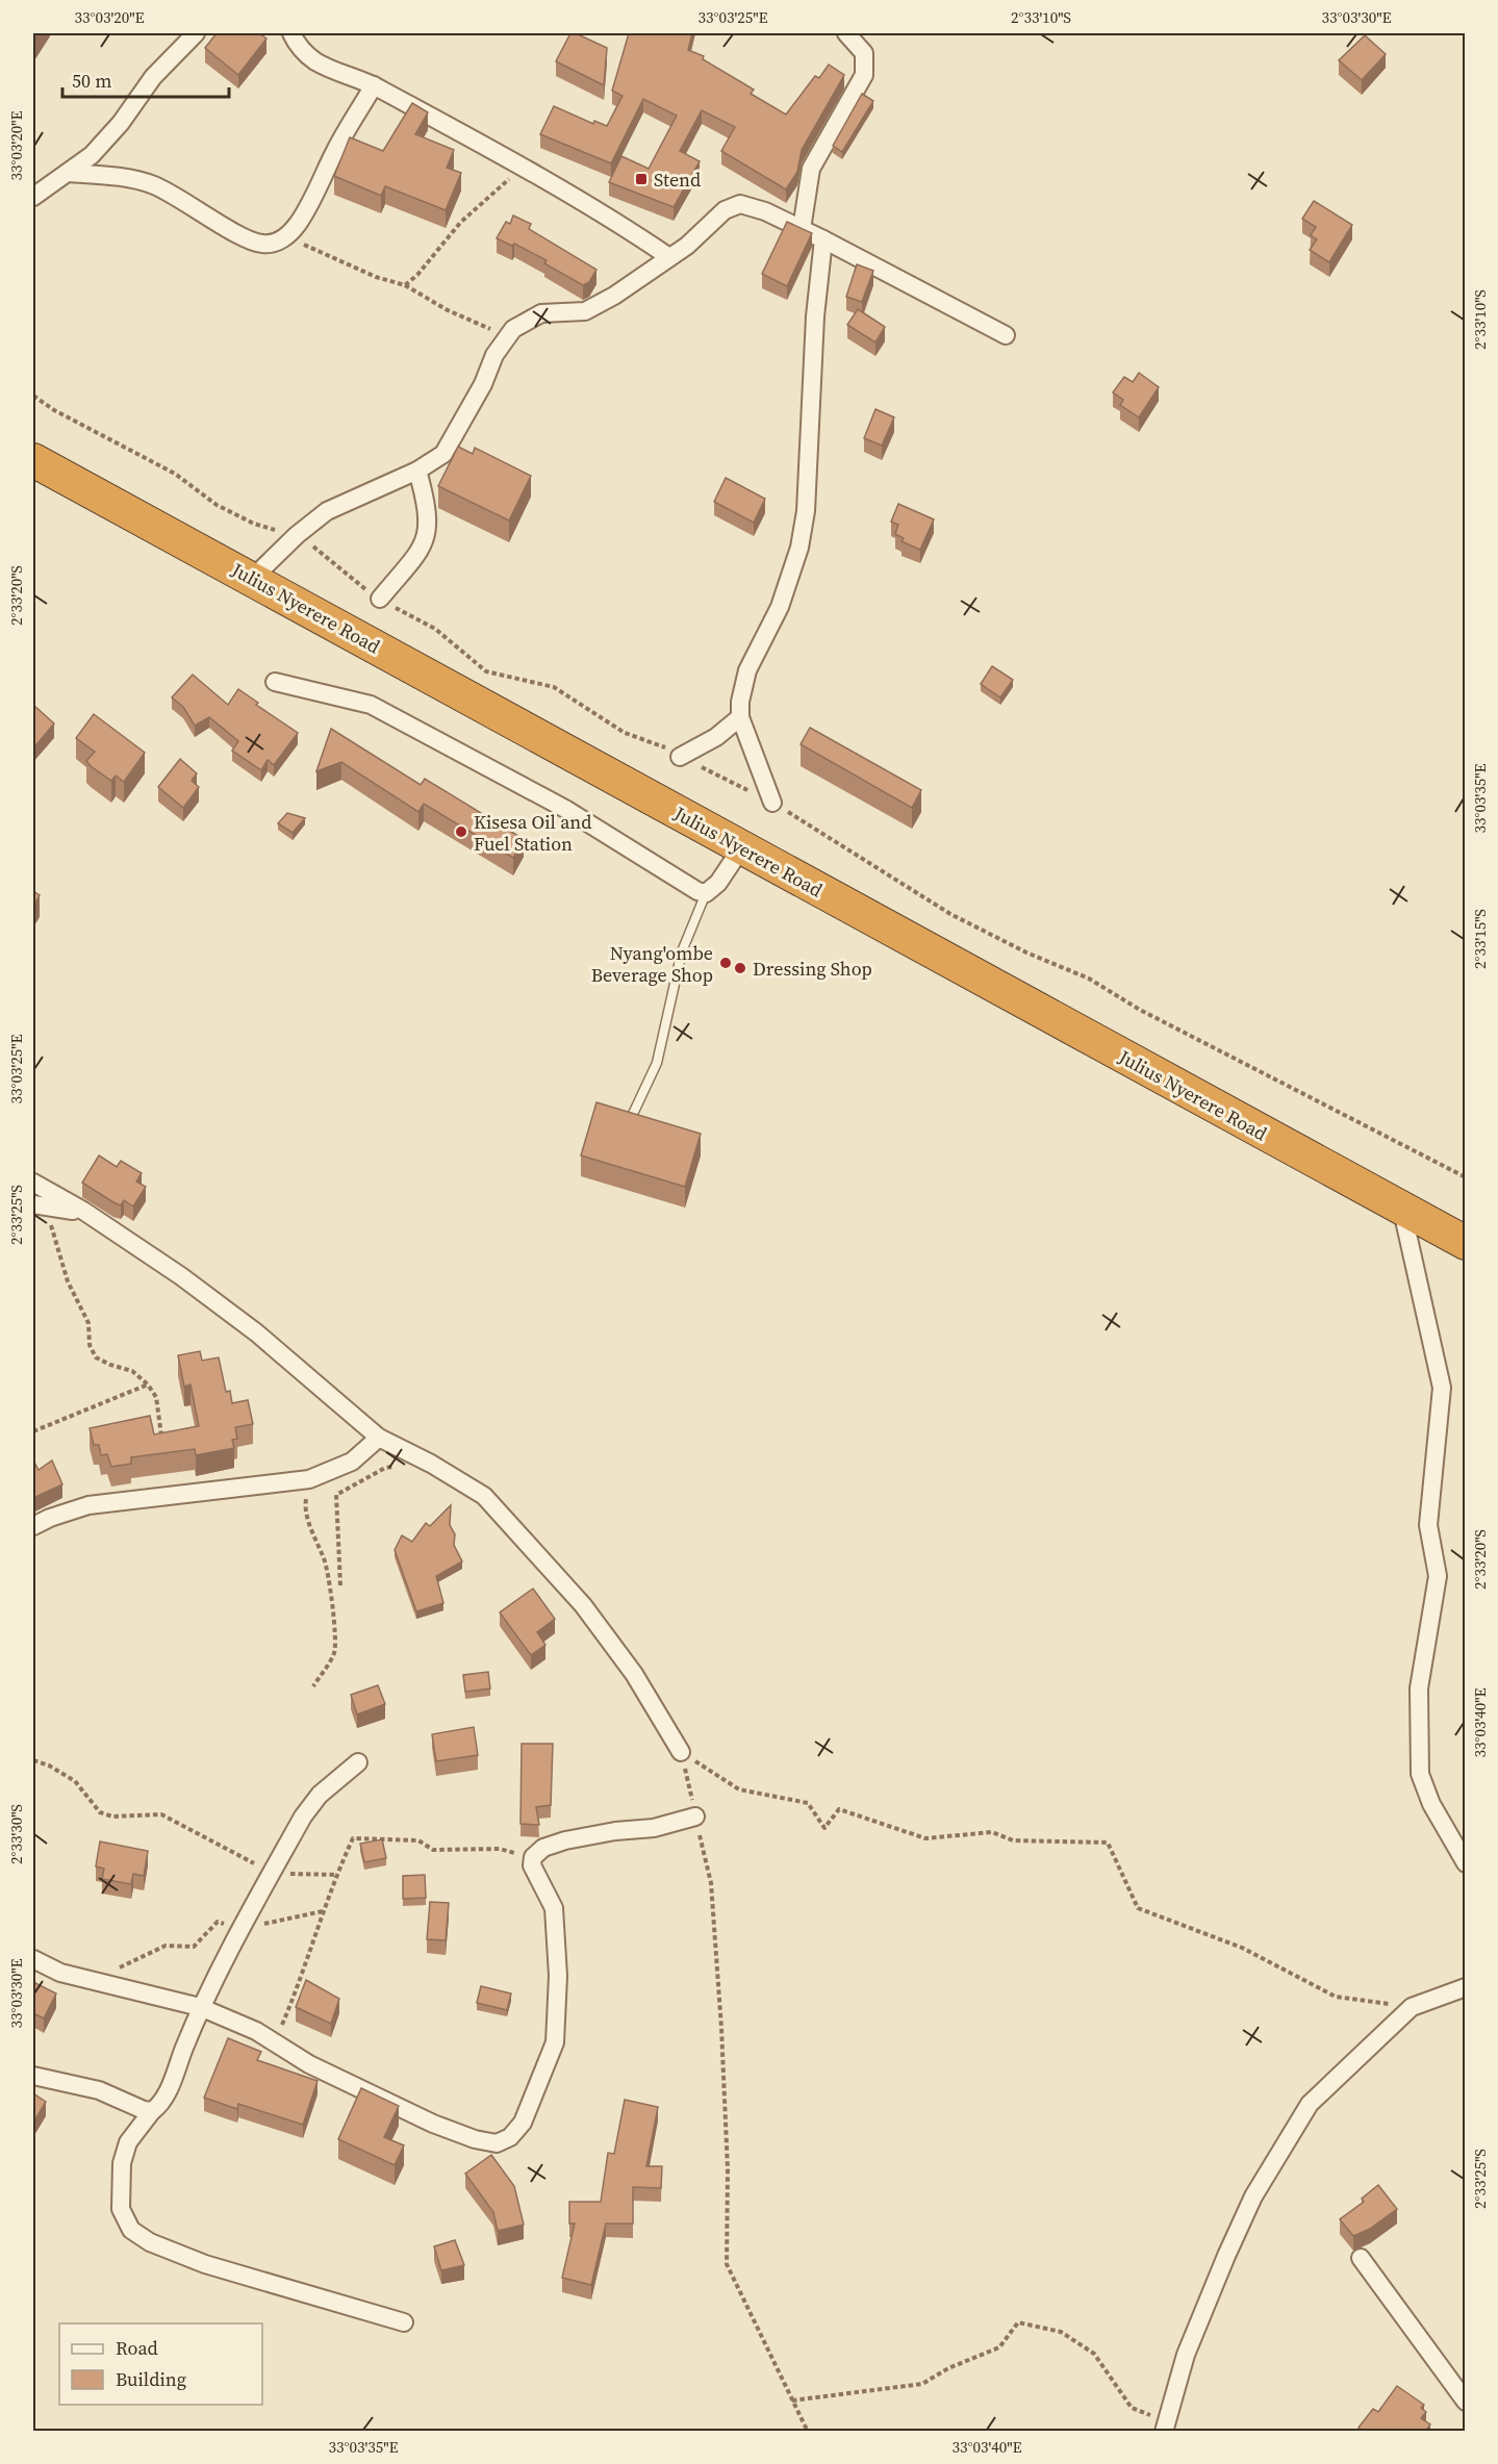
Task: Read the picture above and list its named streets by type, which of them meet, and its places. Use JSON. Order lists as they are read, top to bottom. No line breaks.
{"streets":{"highway":["Julius Nyerere Road"]},"places":{"transit":["Stend"],"other":["Kisesa Oil and Fuel Station","Nyang'ombe Beverage Shop","Dressing Shop"]},"legend":["Road","Building"],"scale_bar":"50 m","coordinates":["33°03'20\"E","33°03'25\"E","2°33'10\"S","33°03'30\"E","2°33'20\"S","33°03'35\"E","2°33'15\"S","2°33'25\"S","33°03'40\"E","2°33'30\"S"]}
